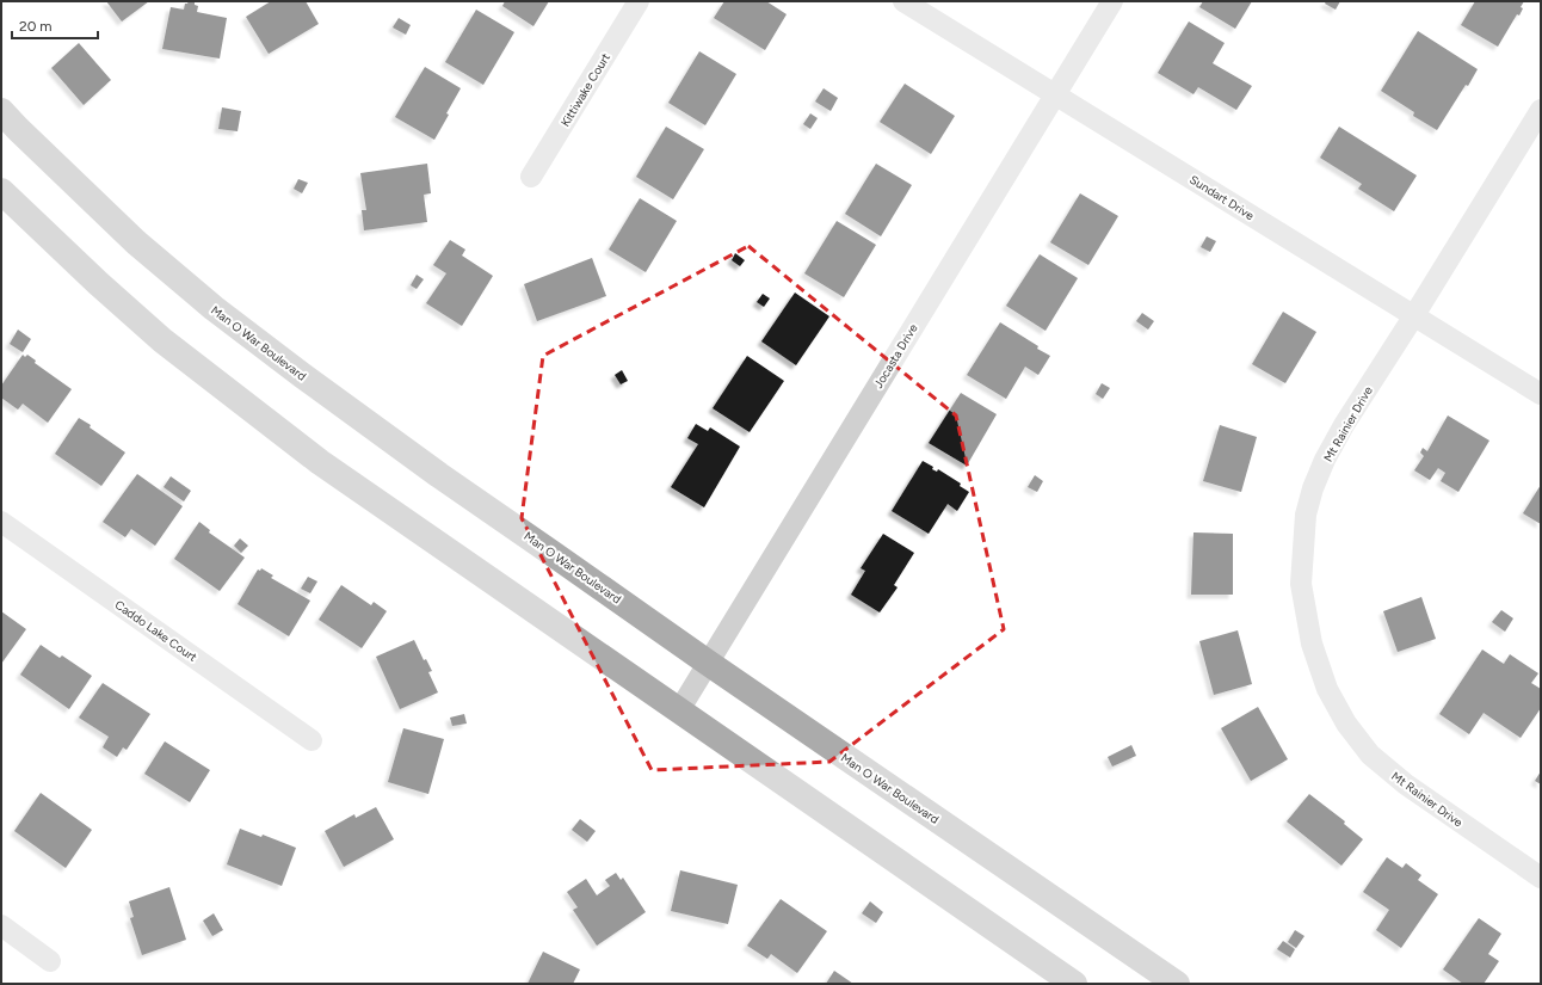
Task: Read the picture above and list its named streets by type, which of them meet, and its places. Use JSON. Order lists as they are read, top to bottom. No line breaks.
{"streets":{"main road":["Man O War Boulevard"],"street":["Kittiwake Court","Sundart Drive","Jocasta Drive","Mt Rainier Drive","Caddo Lake Court"]},"crossings":[["Sundart Drive","Jocasta Drive"],["Sundart Drive","Mt Rainier Drive"],["Man O War Boulevard","Jocasta Drive"]],"scale_bar":"20 m"}
